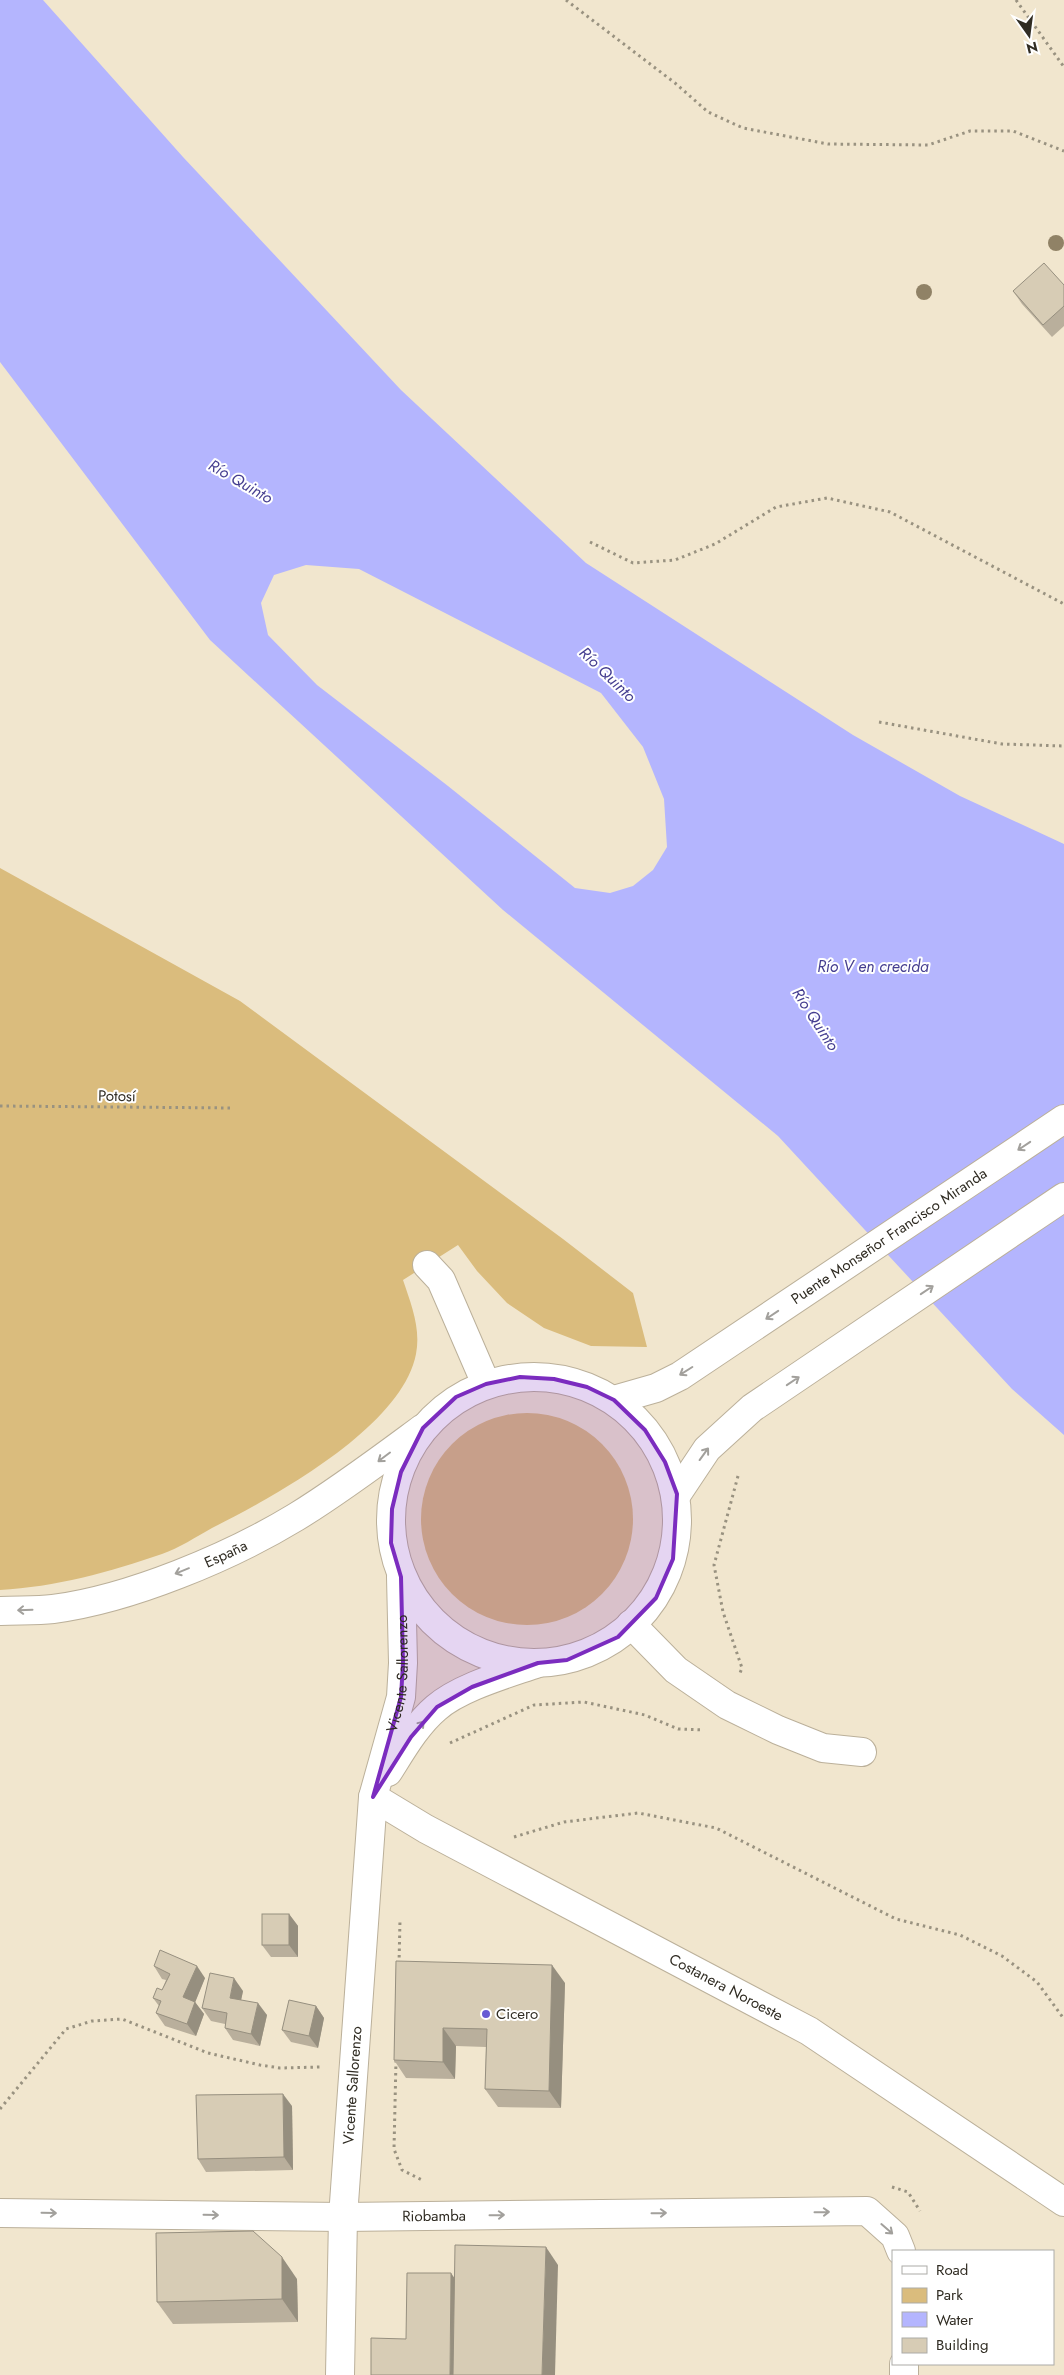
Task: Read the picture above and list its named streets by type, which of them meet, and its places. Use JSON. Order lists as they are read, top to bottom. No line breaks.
{"streets":{"street":["Puente Monseñor Francisco Miranda","España","Vicente Sallorenzo","Costanera Noroeste","Riobamba"],"path":["Potosí"]},"crossings":[["Puente Monseñor Francisco Miranda","España"],["España","Vicente Sallorenzo"],["Vicente Sallorenzo","Costanera Noroeste"],["Vicente Sallorenzo","Riobamba"]],"one_way":["España","Riobamba"],"water":["Río Quinto","Río V en crecida"],"places":["Cicero"],"legend":["Road","Park","Water","Building"],"north":"bottom"}
